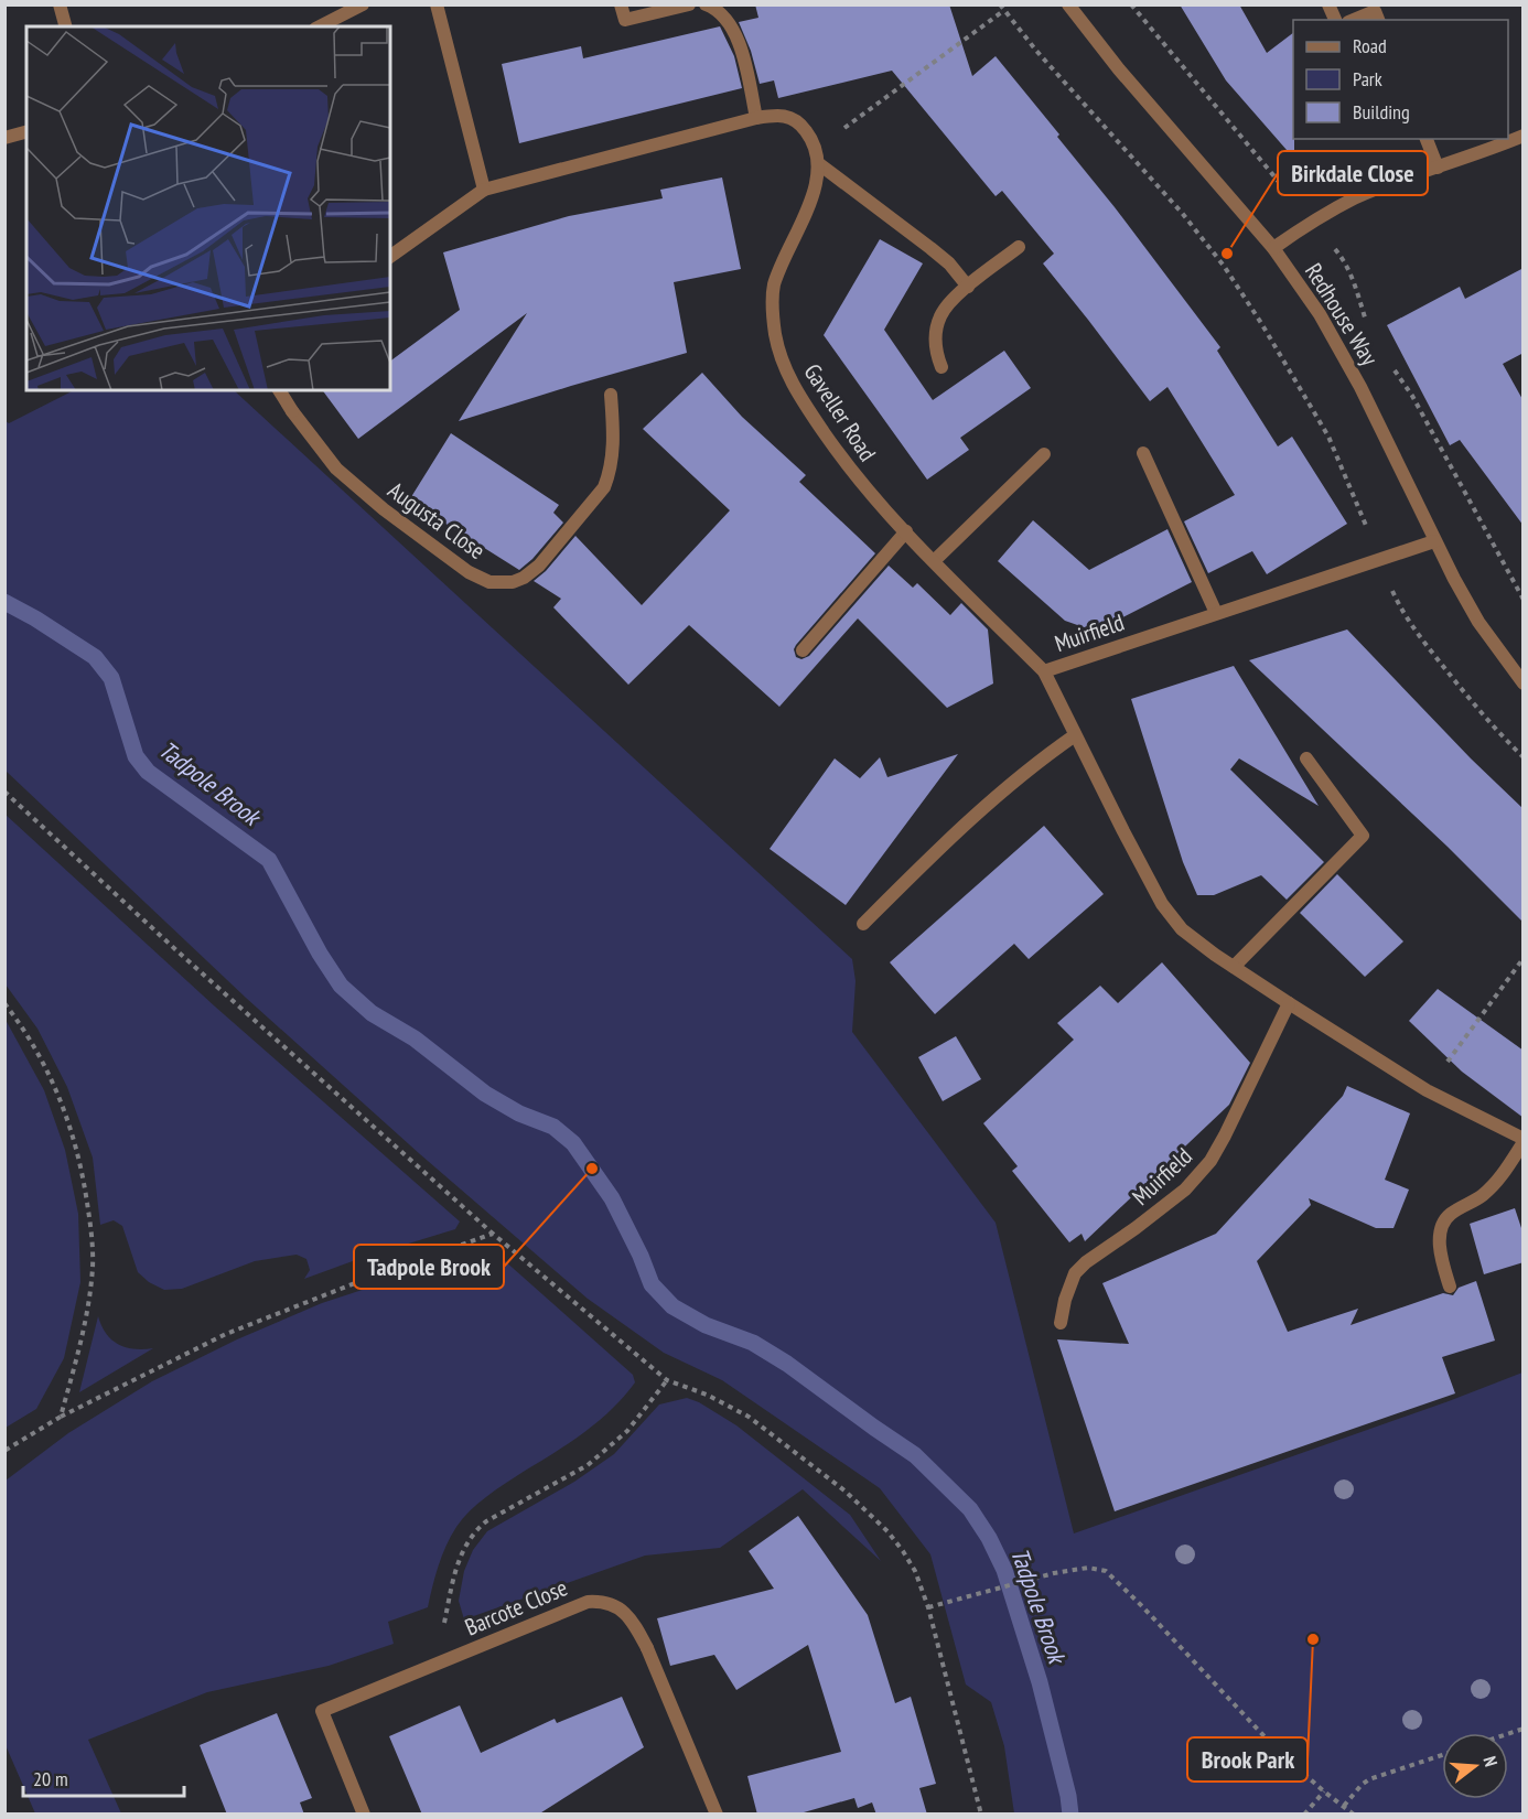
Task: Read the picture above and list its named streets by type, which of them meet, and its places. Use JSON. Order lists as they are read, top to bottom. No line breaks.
{"streets":{"street":["Redhouse Way","Gaveller Road","Augusta Close","Muirfield","Barcote Close"]},"crossings":[["Redhouse Way","Muirfield"],["Gaveller Road","Muirfield"]],"water":["Tadpole Brook"],"places":["Birkdale Close","Tadpole Brook","Brook Park"],"legend":["Road","Park","Building"],"scale_bar":"20 m","north":"right"}
